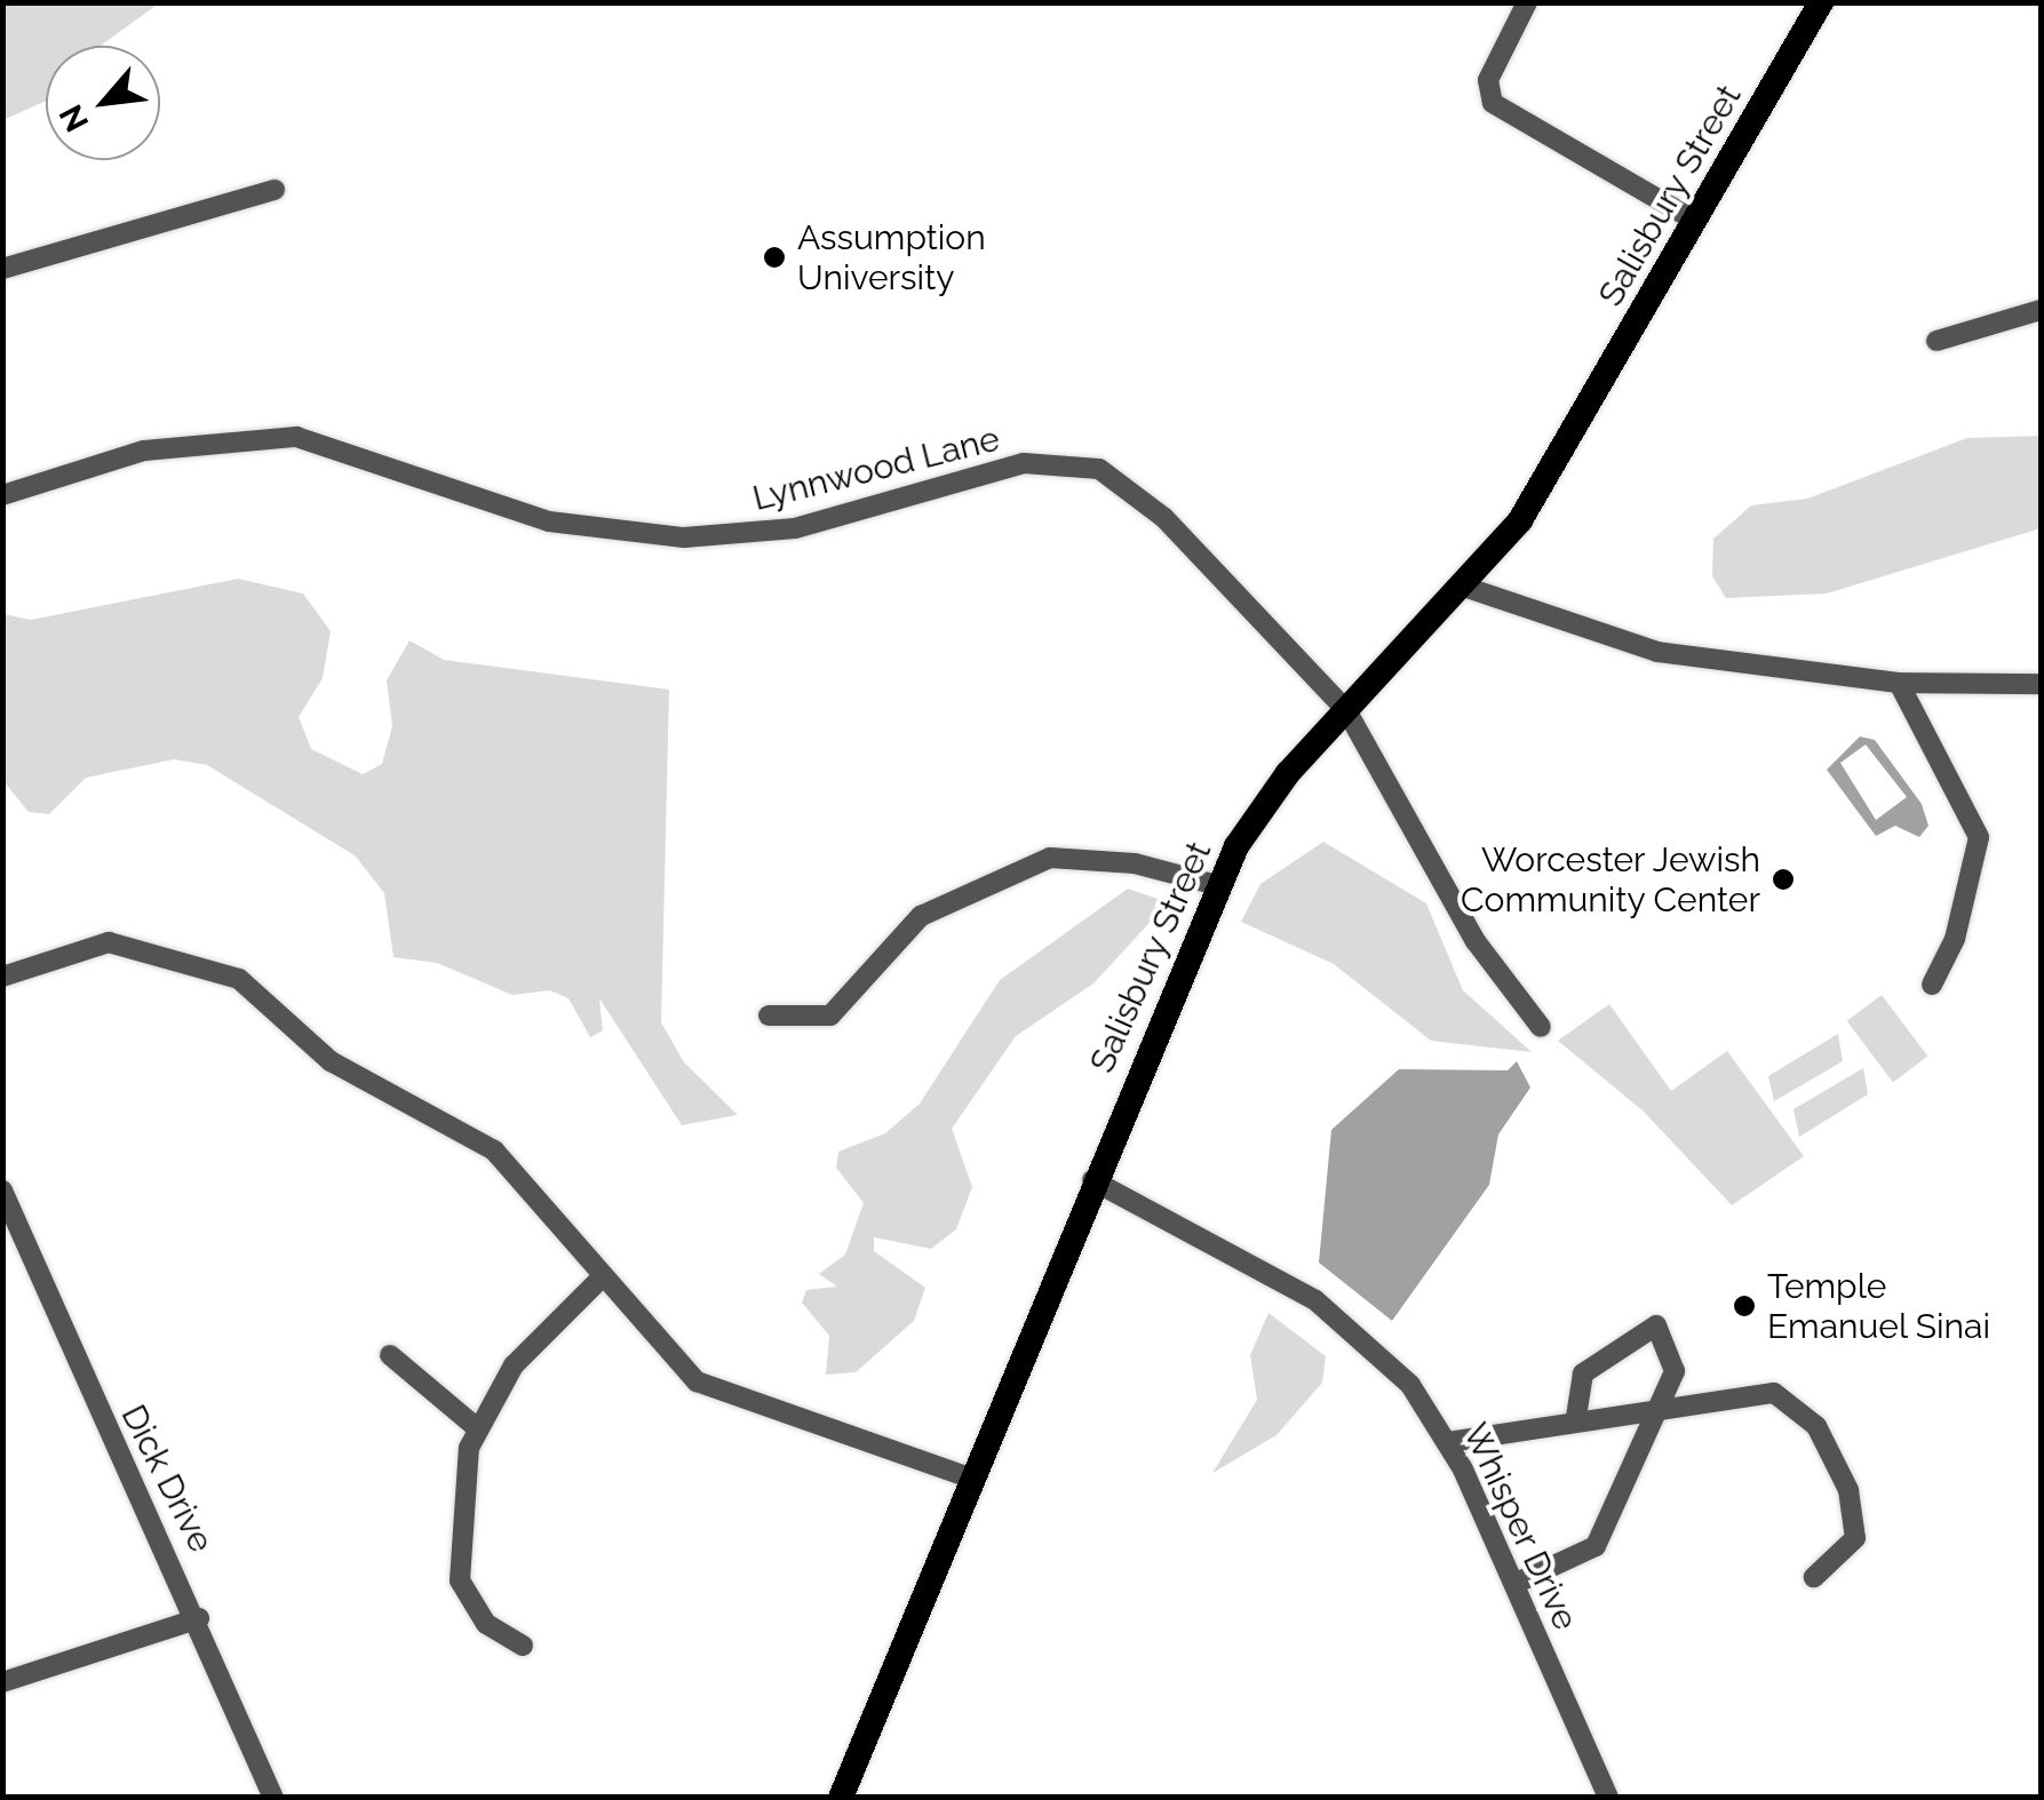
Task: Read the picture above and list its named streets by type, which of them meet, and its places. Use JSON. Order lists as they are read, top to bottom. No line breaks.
{"streets":{"main road":["Salisbury Street"],"street":["Lynnwood Lane","Dick Drive","Whisper Drive"]},"crossings":[["Salisbury Street","Lynnwood Lane"],["Salisbury Street","Whisper Drive"]],"places":["Assumption University","Worcester Jewish Community Center","Temple Emanuel Sinai"],"north":"bottom left"}
